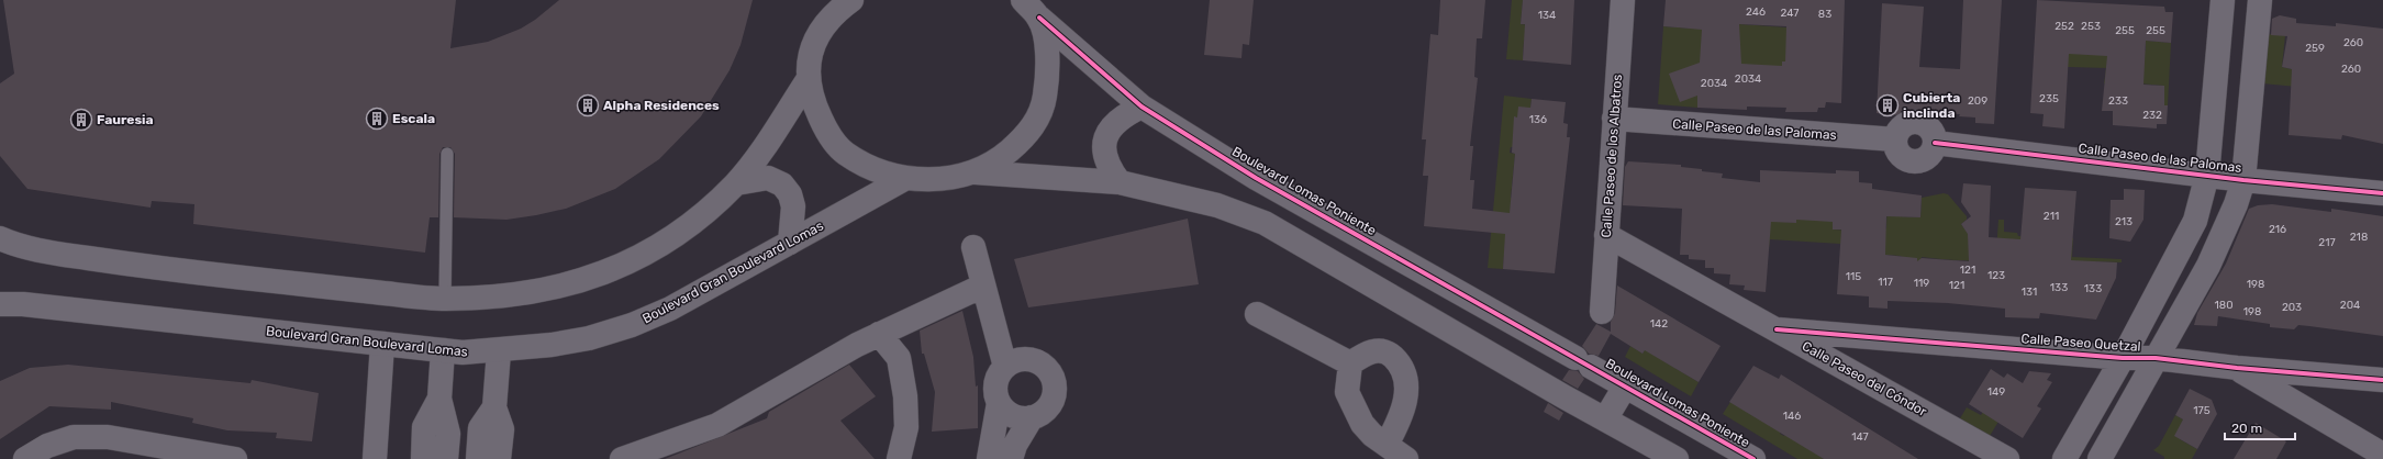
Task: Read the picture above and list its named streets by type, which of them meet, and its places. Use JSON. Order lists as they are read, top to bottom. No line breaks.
{"streets":{"street":["Calle Paseo de las Palomas","Calle Paseo de los Albatros","Boulevard Lomas Poniente","Boulevard Gran Boulevard Lomas","Calle Paseo Quetzal","Calle Paseo del Cóndor"]},"crossings":[["Calle Paseo de las Palomas","Calle Paseo de los Albatros"],["Calle Paseo de los Albatros","Calle Paseo del Cóndor"],["Calle Paseo Quetzal","Calle Paseo del Cóndor"]],"places":{"building":["Alpha Residences","Cubierta inclinda","Escala","Fauresia"]},"house_numbers":["246","247","83","134","252","253","255","255","260","259","260","2034","2034","235","209","233","232","136","211","213","216","218","217","121","123","115","117","119","198","121","133","133","131","180","204","203","198","142","149","175","146","147"],"scale_bar":"20 m"}
